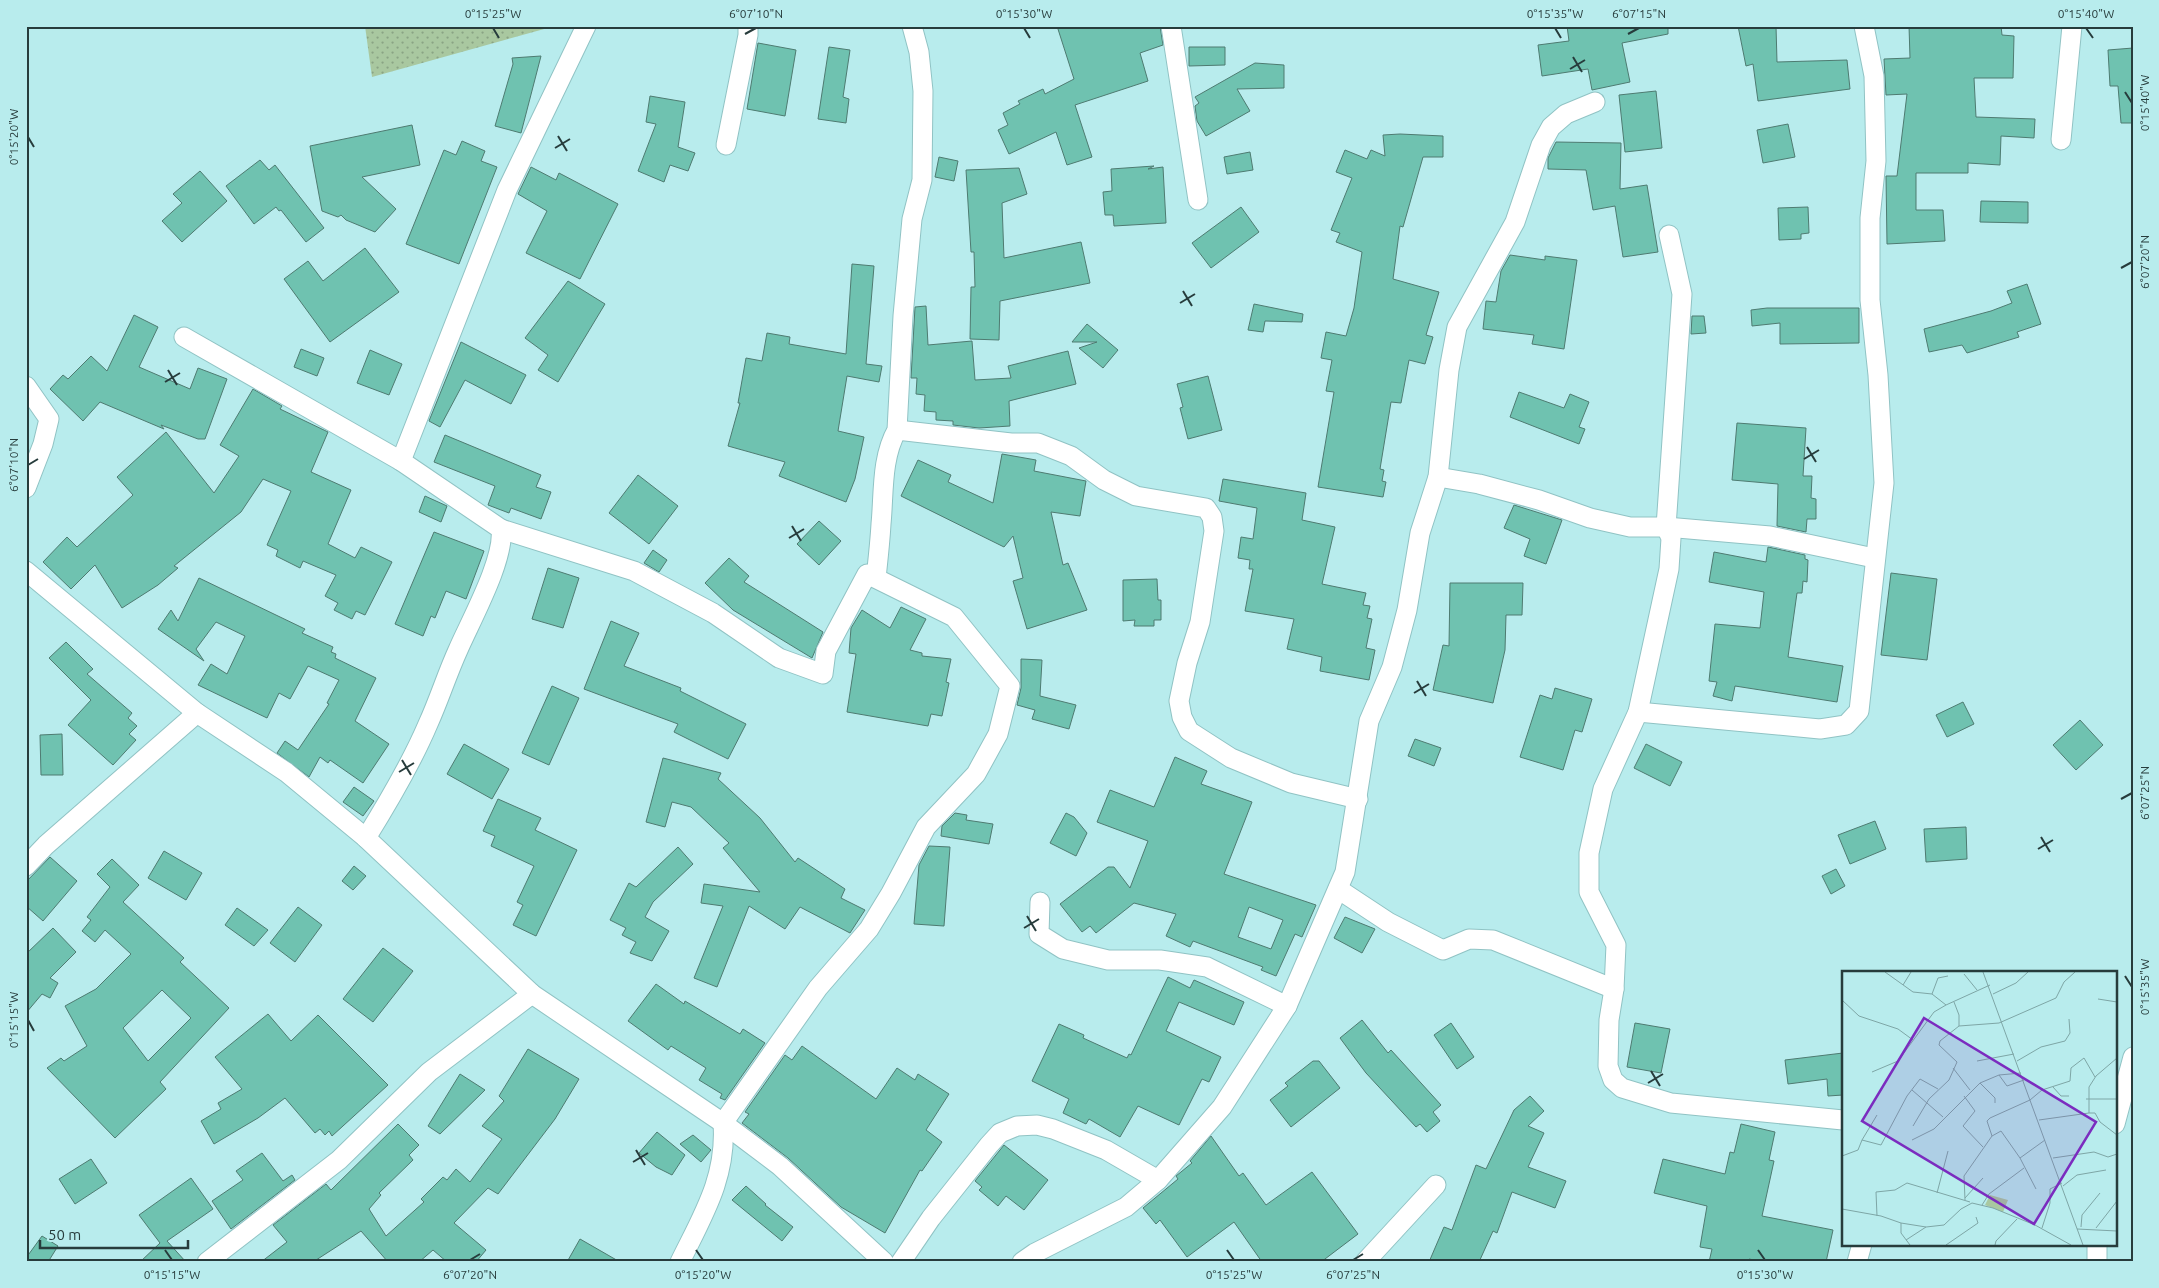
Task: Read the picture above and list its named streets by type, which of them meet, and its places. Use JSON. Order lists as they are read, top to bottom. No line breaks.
{"scale_bar":"50 m","coordinates":["0°15'25\"W","6°07'10\"N","0°15'30\"W","0°15'35\"W","6°07'15\"N","0°15'40\"W","0°15'20\"W","6°07'20\"N","6°07'25\"N","0°15'15\"W"]}
